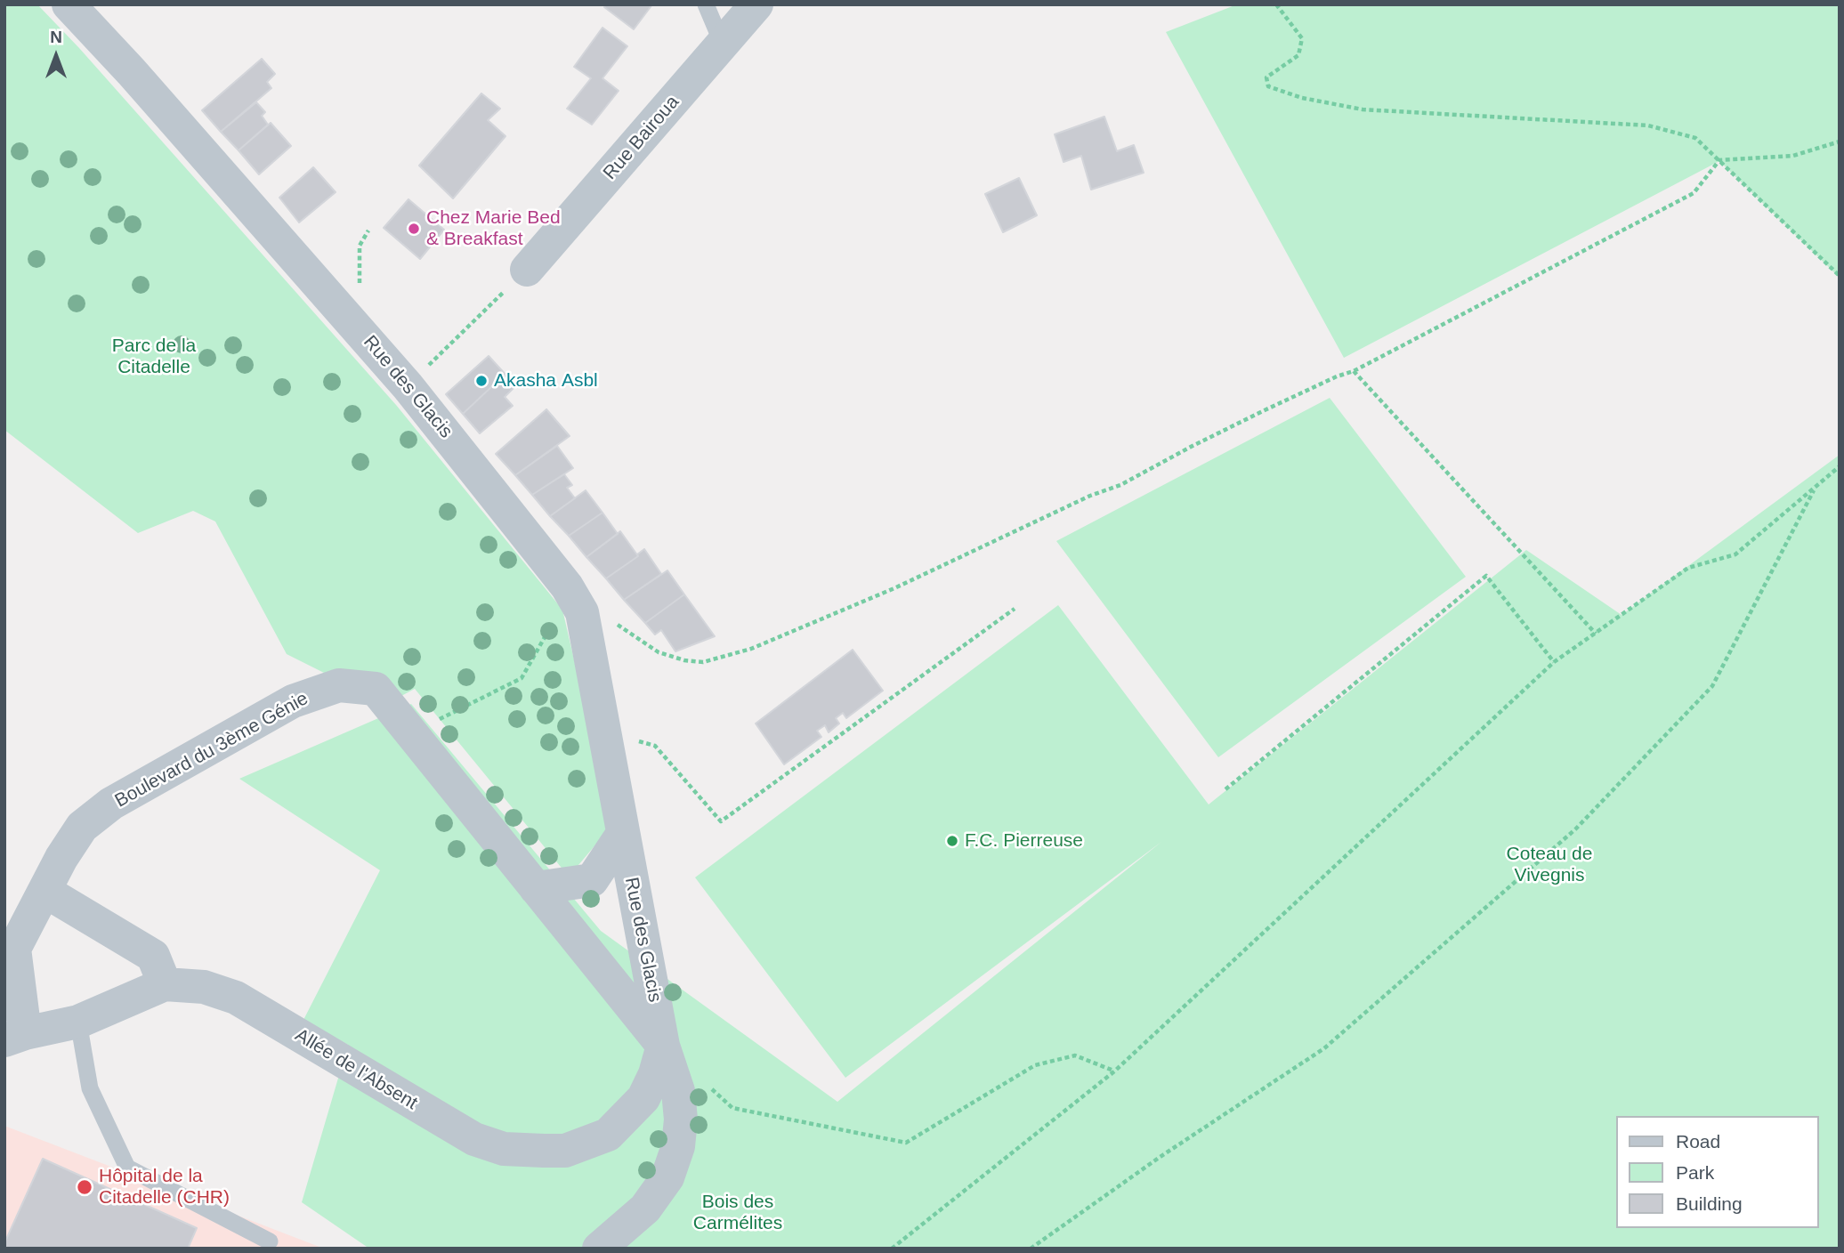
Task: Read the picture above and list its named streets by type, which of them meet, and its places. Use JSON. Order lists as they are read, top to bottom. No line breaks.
{"streets":{"street":["Rue Bairoua","Rue des Glacis","Boulevard du 3ème Génie","Allée de l'Absent"]},"crossings":[["Rue des Glacis","Boulevard du 3ème Génie"],["Rue des Glacis","Allée de l'Absent"],["Boulevard du 3ème Génie","Allée de l'Absent"]],"parks":["Parc de la Citadelle","Coteau de Vivegnis","Bois des Carmélites"],"places":["Chez Marie Bed & Breakfast","Akasha Asbl","F.C. Pierreuse","Hôpital de la Citadelle (CHR)"],"legend":["Road","Park","Building"],"north":"top"}
